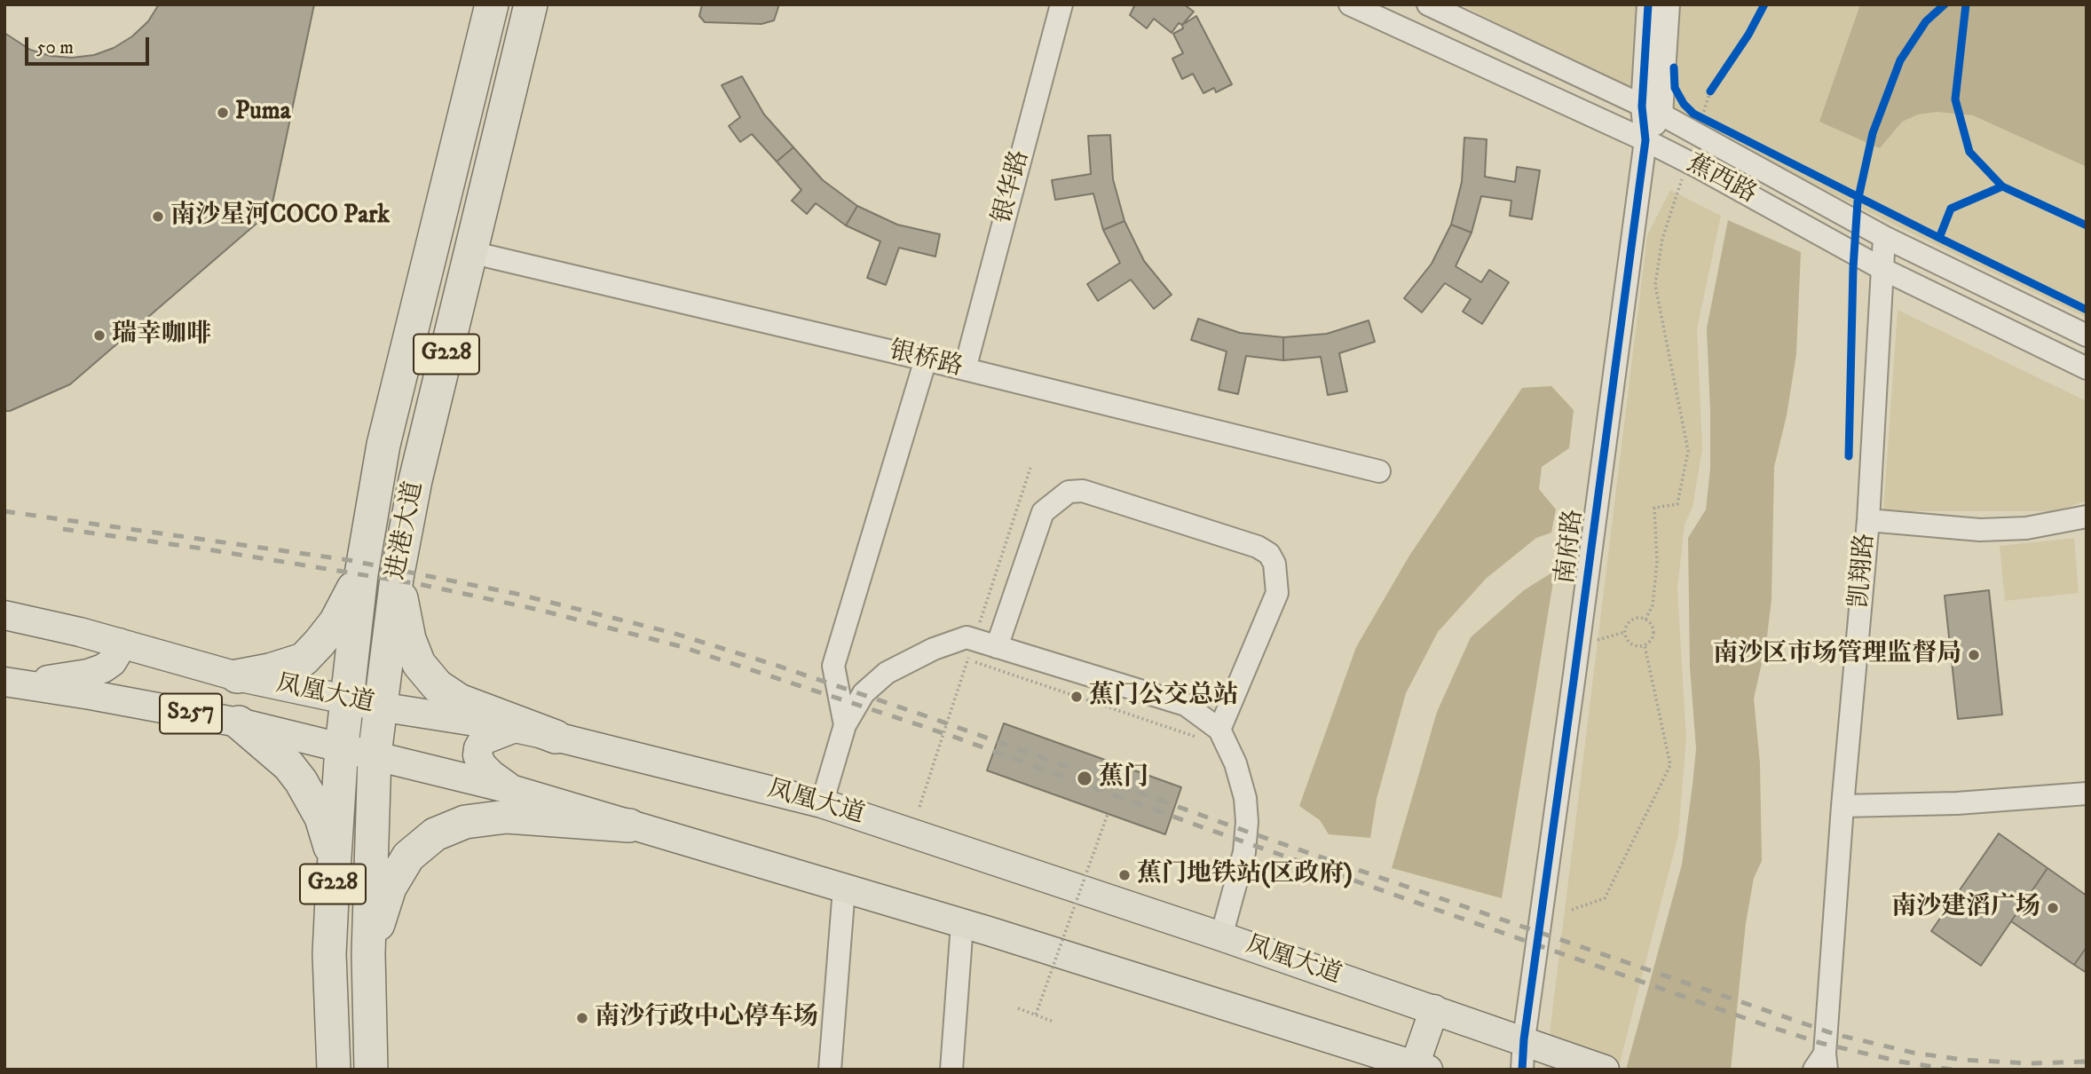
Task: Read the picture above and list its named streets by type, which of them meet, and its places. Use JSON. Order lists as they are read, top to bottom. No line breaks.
{"streets":{"highway":["G228","进港大道"],"main road":["凤凰大道","S257"],"street":["蕉西路","银华路","银桥路","南府路","凯翔路"]},"crossings":[["蕉西路","南府路"],["蕉西路","凯翔路"],["银华路","银桥路"],["银桥路","进港大道"],["进港大道","凤凰大道"],["南府路","凤凰大道"]],"places":["Puma","南沙星河COCO Park","瑞幸咖啡","南沙区市场管理监督局","蕉门公交总站","蕉门","蕉门地铁站(区政府)","南沙建滔广场","南沙行政中心停车场"],"scale_bar":"50 m"}
